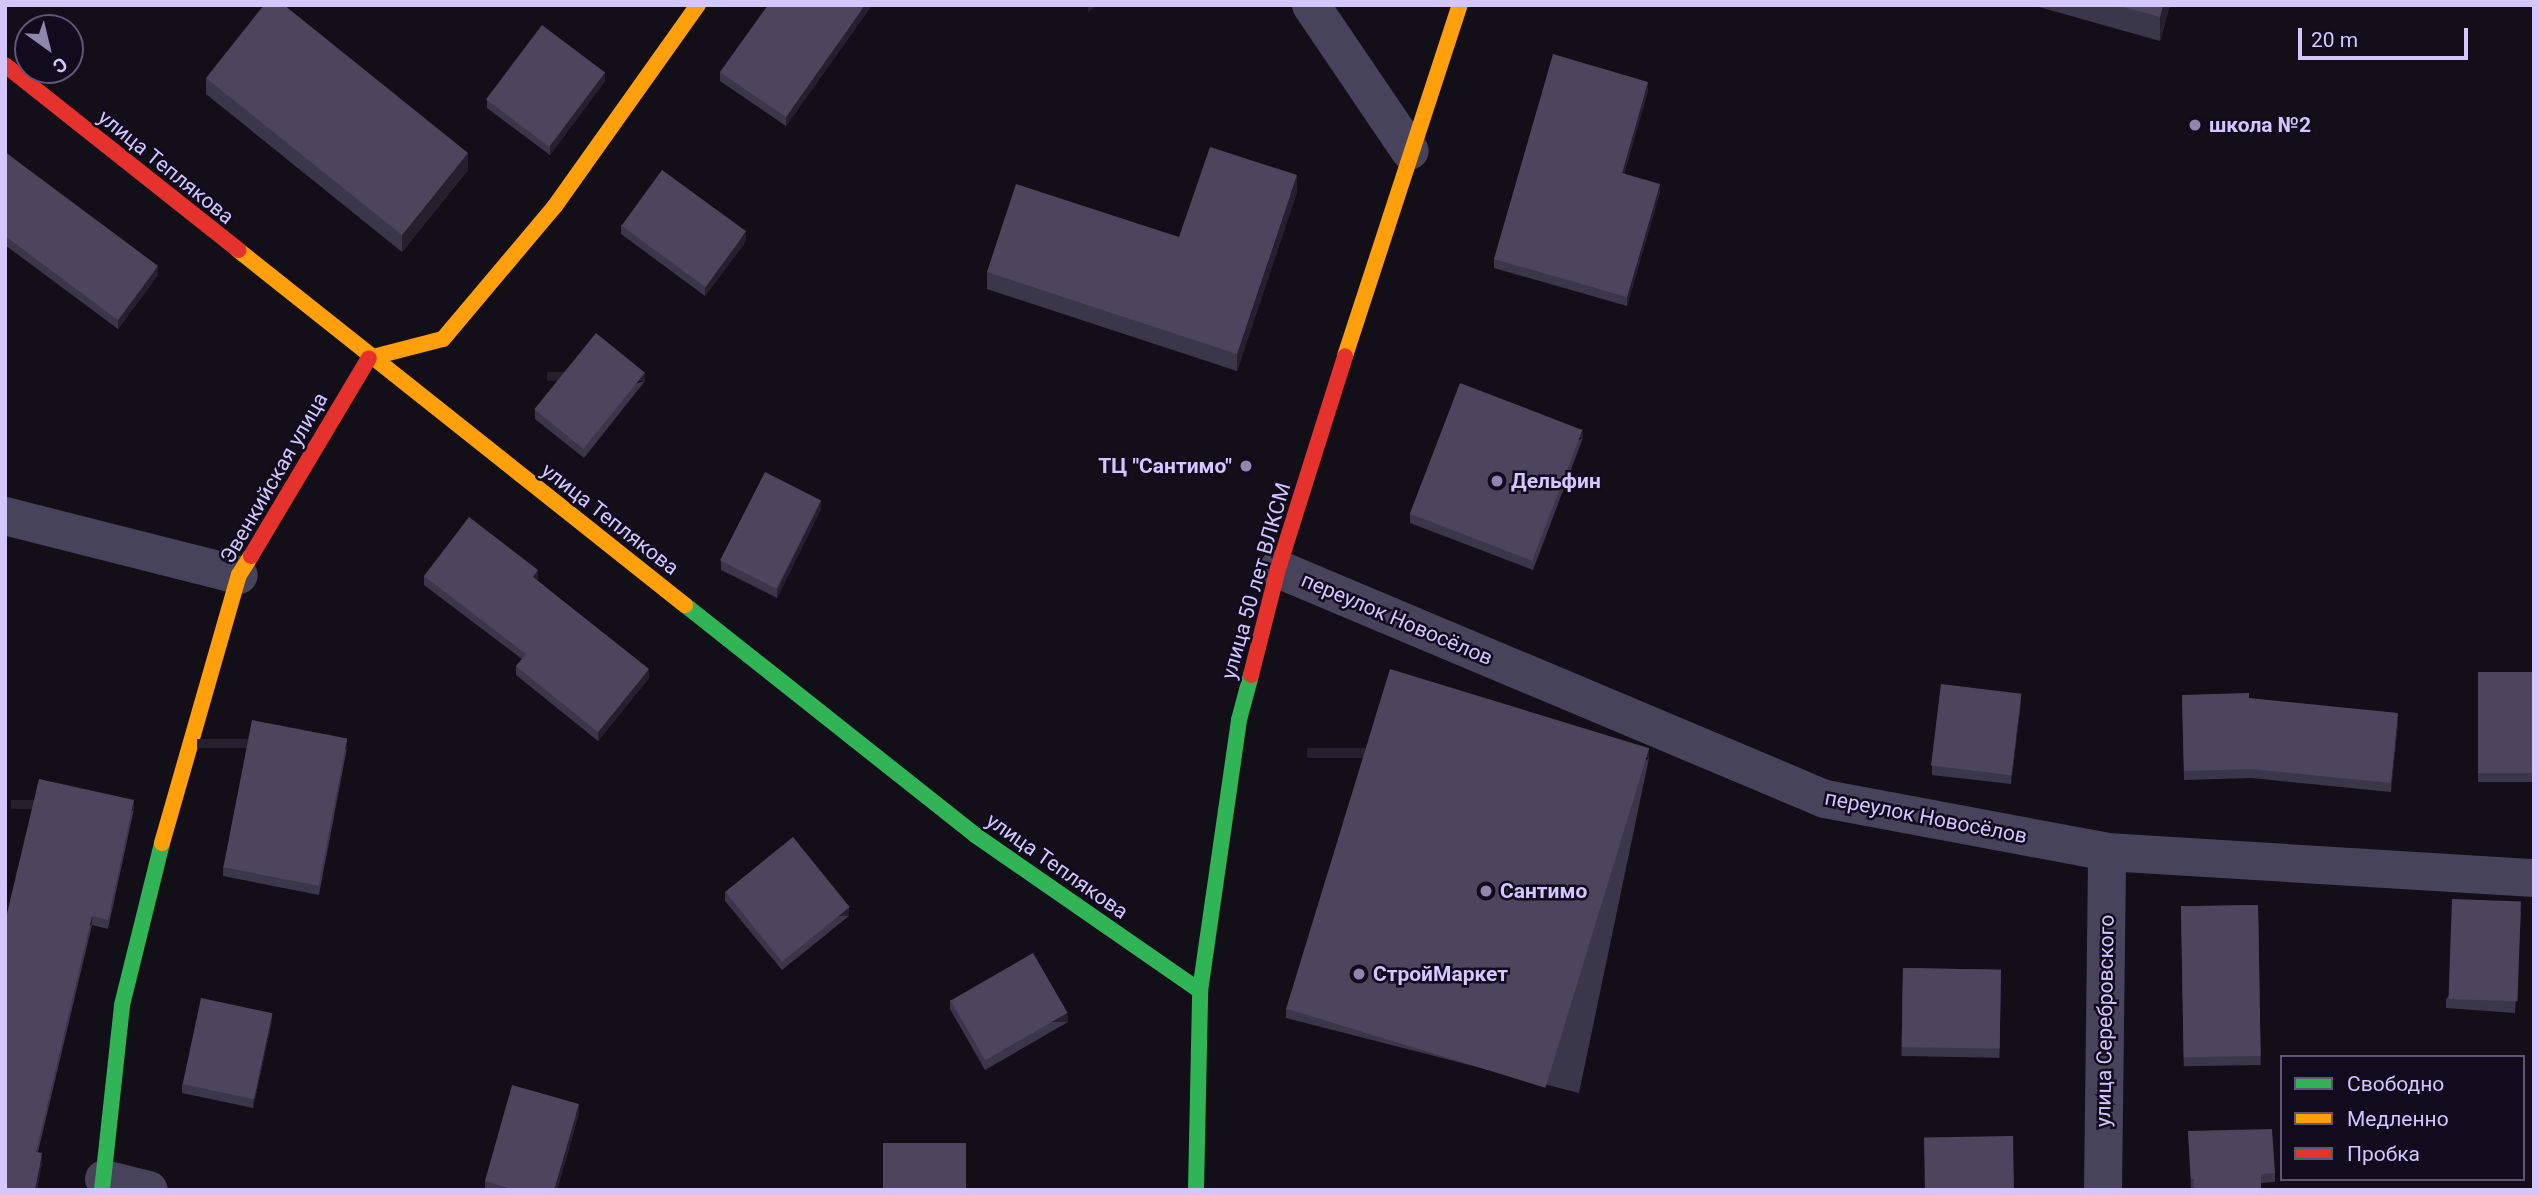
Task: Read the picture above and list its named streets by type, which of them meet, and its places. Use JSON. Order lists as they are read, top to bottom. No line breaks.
{"streets":{"main road":["улица Теплякова","Эвенкийская улица","улица 50 лет ВЛКСМ"],"street":["переулок Новосёлов","улица Серебровского"]},"crossings":[["улица Теплякова","Эвенкийская улица"],["улица Теплякова","улица 50 лет ВЛКСМ"],["улица 50 лет ВЛКСМ","переулок Новосёлов"],["переулок Новосёлов","улица Серебровского"]],"places":["школа №2","ТЦ \"Сантимо\"","Дельфин","Сантимо","СтройМаркет"],"legend":["Свободно","Медленно","Пробка"],"scale_bar":"20 m","north":"bottom right"}
